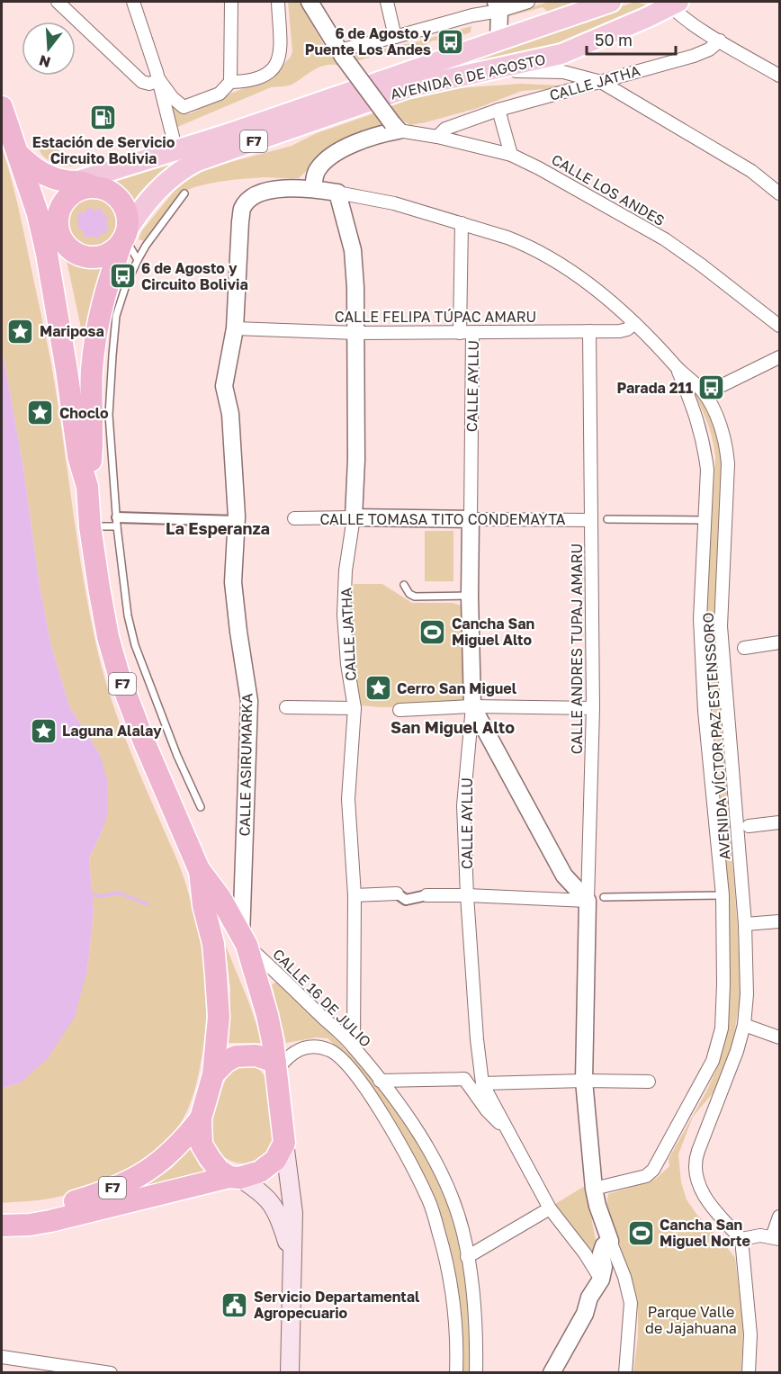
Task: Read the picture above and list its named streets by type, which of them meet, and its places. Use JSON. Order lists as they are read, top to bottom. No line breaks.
{"streets":{"highway":["F7"],"main road":["AVENIDA 6 DE AGOSTO"],"street":["CALLE JATHA","CALLE LOS ANDES","CALLE FELIPA TÚPAC AMARU","CALLE AYLLU","CALLE TOMASA TITO CONDEMAYTA","CALLE ANDRES TUPAJ AMARU","AVENIDA VÍCTOR PAZ ESTENSSORO","CALLE ASIRUMARKA","CALLE 16 DE JULIO"]},"crossings":[["AVENIDA 6 DE AGOSTO","F7"],["CALLE JATHA","CALLE LOS ANDES"],["CALLE JATHA","CALLE FELIPA TÚPAC AMARU"],["CALLE JATHA","CALLE TOMASA TITO CONDEMAYTA"],["CALLE JATHA","CALLE 16 DE JULIO"],["F7","CALLE ASIRUMARKA"],["F7","CALLE 16 DE JULIO"],["CALLE FELIPA TÚPAC AMARU","CALLE AYLLU"],["CALLE FELIPA TÚPAC AMARU","CALLE ANDRES TUPAJ AMARU"],["CALLE FELIPA TÚPAC AMARU","CALLE ASIRUMARKA"],["CALLE AYLLU","CALLE TOMASA TITO CONDEMAYTA"],["CALLE TOMASA TITO CONDEMAYTA","CALLE ANDRES TUPAJ AMARU"],["CALLE ASIRUMARKA","CALLE 16 DE JULIO"]],"districts":["La Esperanza","San Miguel Alto"],"parks":["Parque Valle de Jajahuana"],"places":{"bus stop":["6 de Agosto y Puente Los Andes","6 de Agosto y Circuito Bolivia","Parada 211"],"fuel station":["Estación de Servicio Circuito Bolivia"],"place":["Mariposa","Choclo","Cerro San Miguel","Laguna Alalay"],"sports":["Cancha San Miguel Alto","Cancha San Miguel Norte"],"public building":["Servicio Departamental Agropecuario"]},"scale_bar":"50 m","north":"bottom"}
